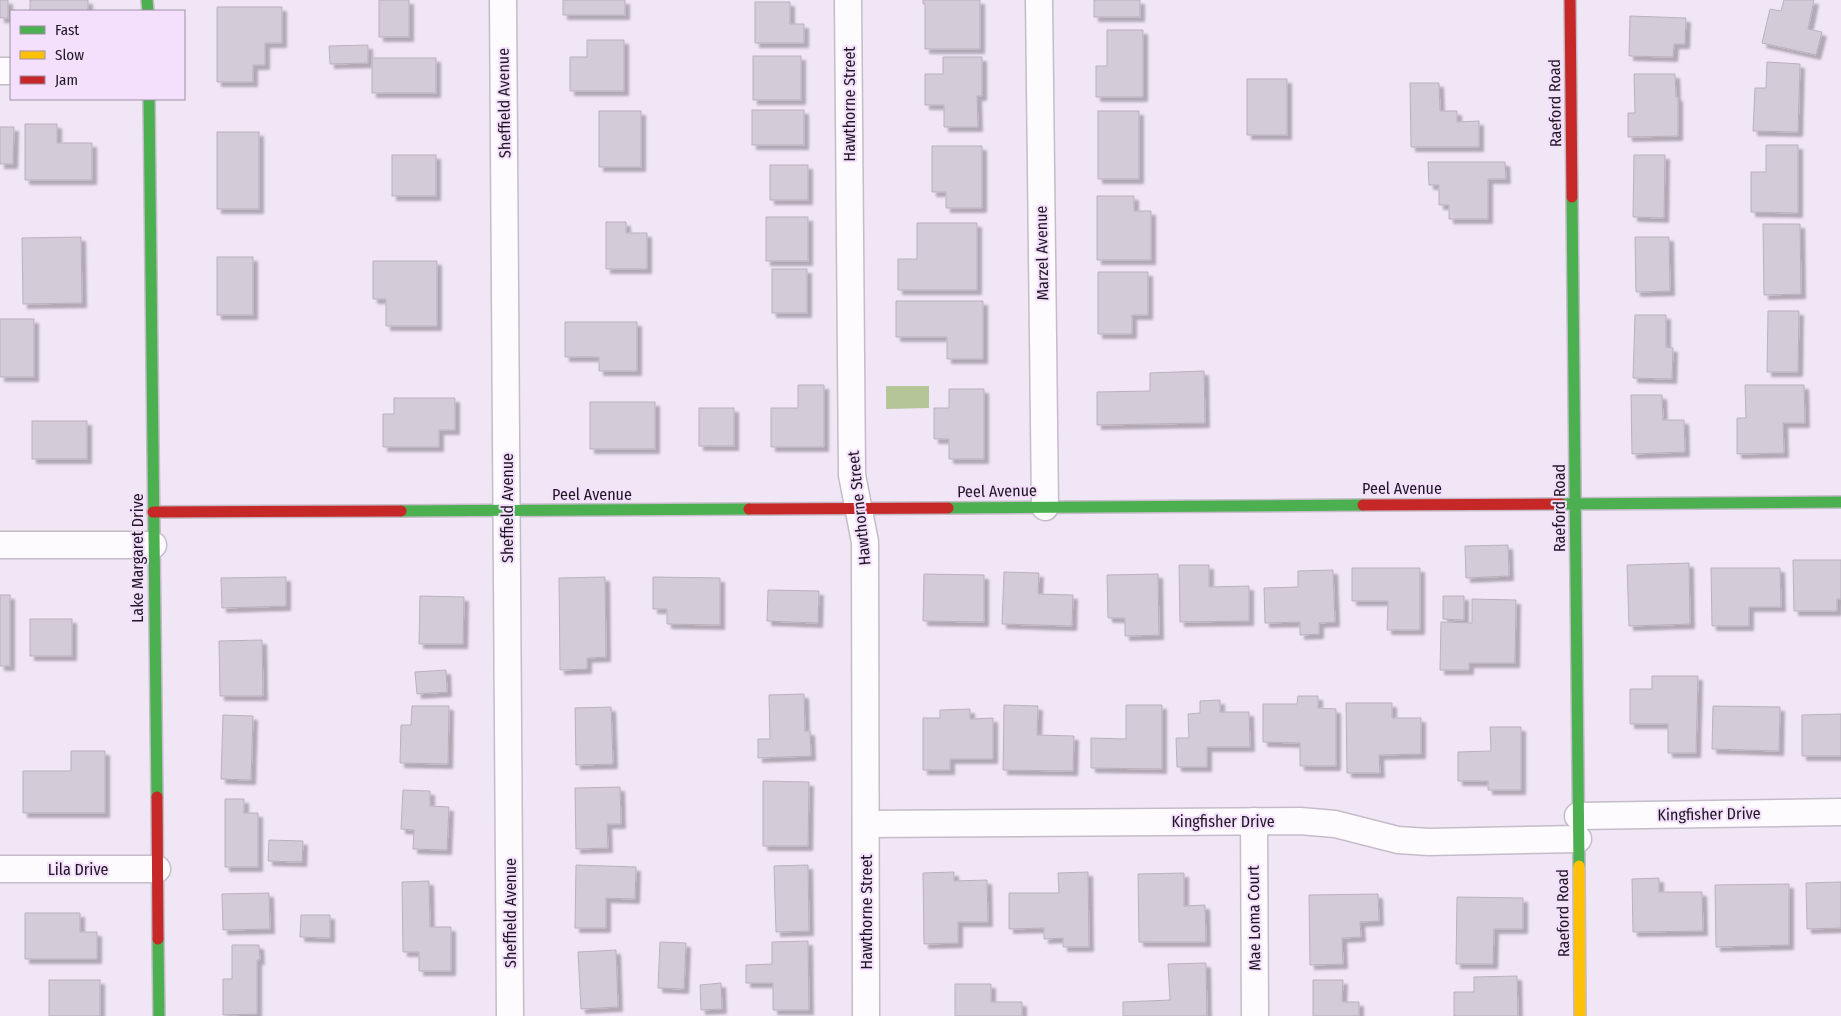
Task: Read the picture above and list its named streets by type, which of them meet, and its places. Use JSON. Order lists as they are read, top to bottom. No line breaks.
{"streets":{"street":["Sheffield Avenue","Raeford Road","Hawthorne Street","Marzel Avenue","Peel Avenue","Lake Margaret Drive","Kingfisher Drive","Lila Drive","Mae Loma Court"]},"crossings":[["Sheffield Avenue","Peel Avenue"],["Raeford Road","Peel Avenue"],["Raeford Road","Kingfisher Drive"],["Hawthorne Street","Peel Avenue"],["Hawthorne Street","Kingfisher Drive"],["Marzel Avenue","Peel Avenue"],["Peel Avenue","Lake Margaret Drive"],["Lake Margaret Drive","Lila Drive"],["Kingfisher Drive","Mae Loma Court"]],"legend":["Fast","Slow","Jam"]}
